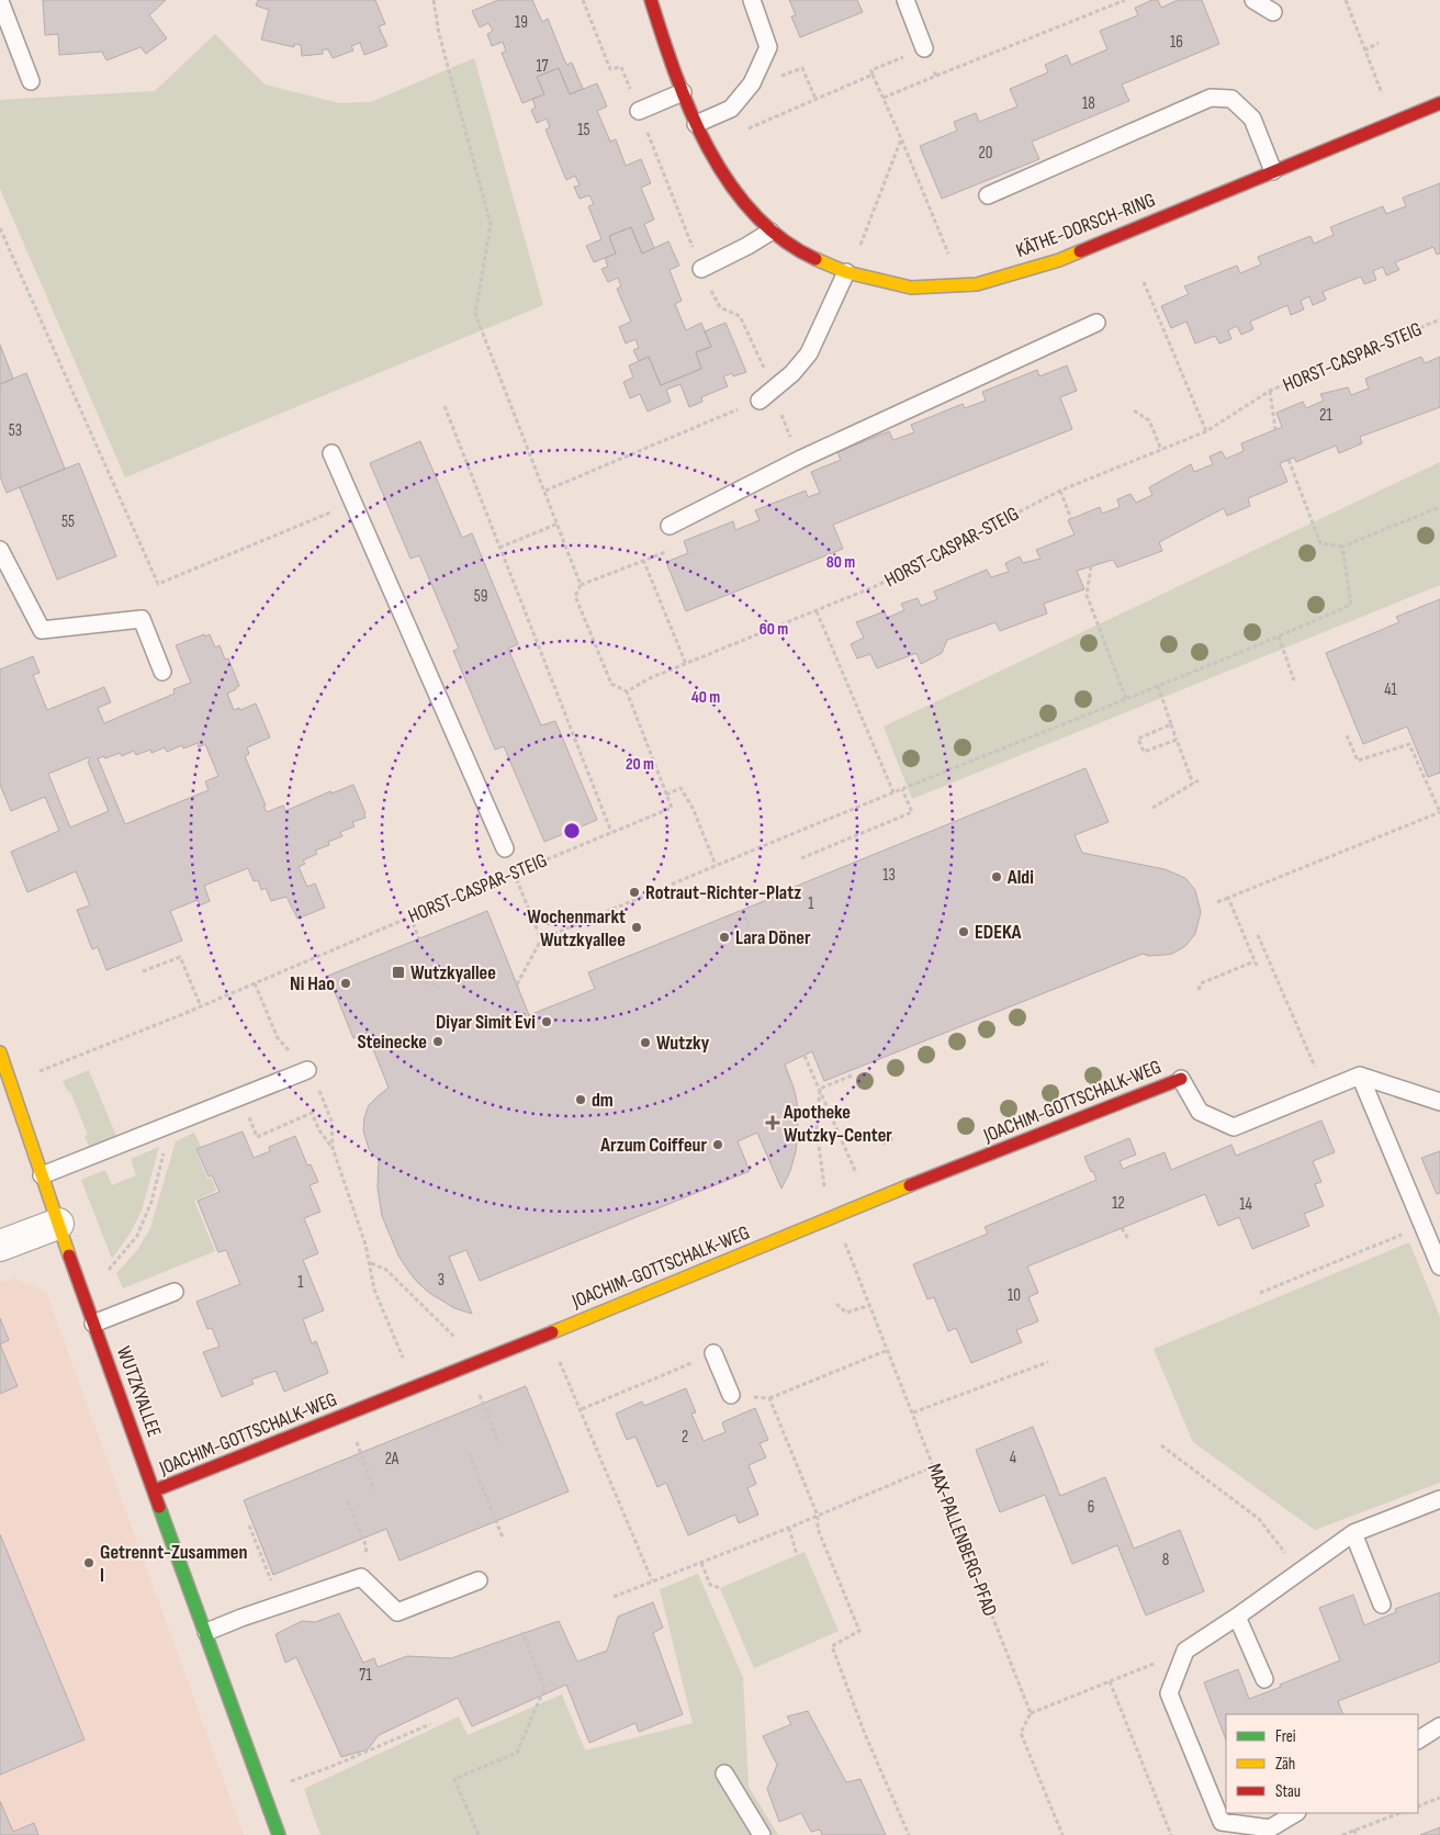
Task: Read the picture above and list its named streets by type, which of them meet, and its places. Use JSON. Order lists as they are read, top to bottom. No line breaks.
{"streets":{"street":["KÄTHE-DORSCH-RING","JOACHIM-GOTTSCHALK-WEG","WUTZKYALLEE"],"path":["HORST-CASPAR-STEIG","MAX-PALLENBERG-PFAD"]},"crossings":[["HORST-CASPAR-STEIG","WUTZKYALLEE"],["JOACHIM-GOTTSCHALK-WEG","WUTZKYALLEE"]],"places":{"other":["Aldi","Rotraut-Richter-Platz","Wochenmarkt Wutzkyallee","EDEKA","Lara Döner","Ni Hao","Diyar Simit Evi","Steinecke","Wutzky","dm","Arzum Coiffeur","Getrennt-Zusammen I"],"transit":["Wutzkyallee"],"health":["Apotheke Wutzky-Center"]},"house_numbers":["19","16","17","18","15","20","21","53","55","59","41","13","1","12","14","3","1","10","2","4","2A","6","8","71"],"legend":["Frei","Zäh","Stau"],"rings":["80 m","60 m","40 m","20 m"]}
